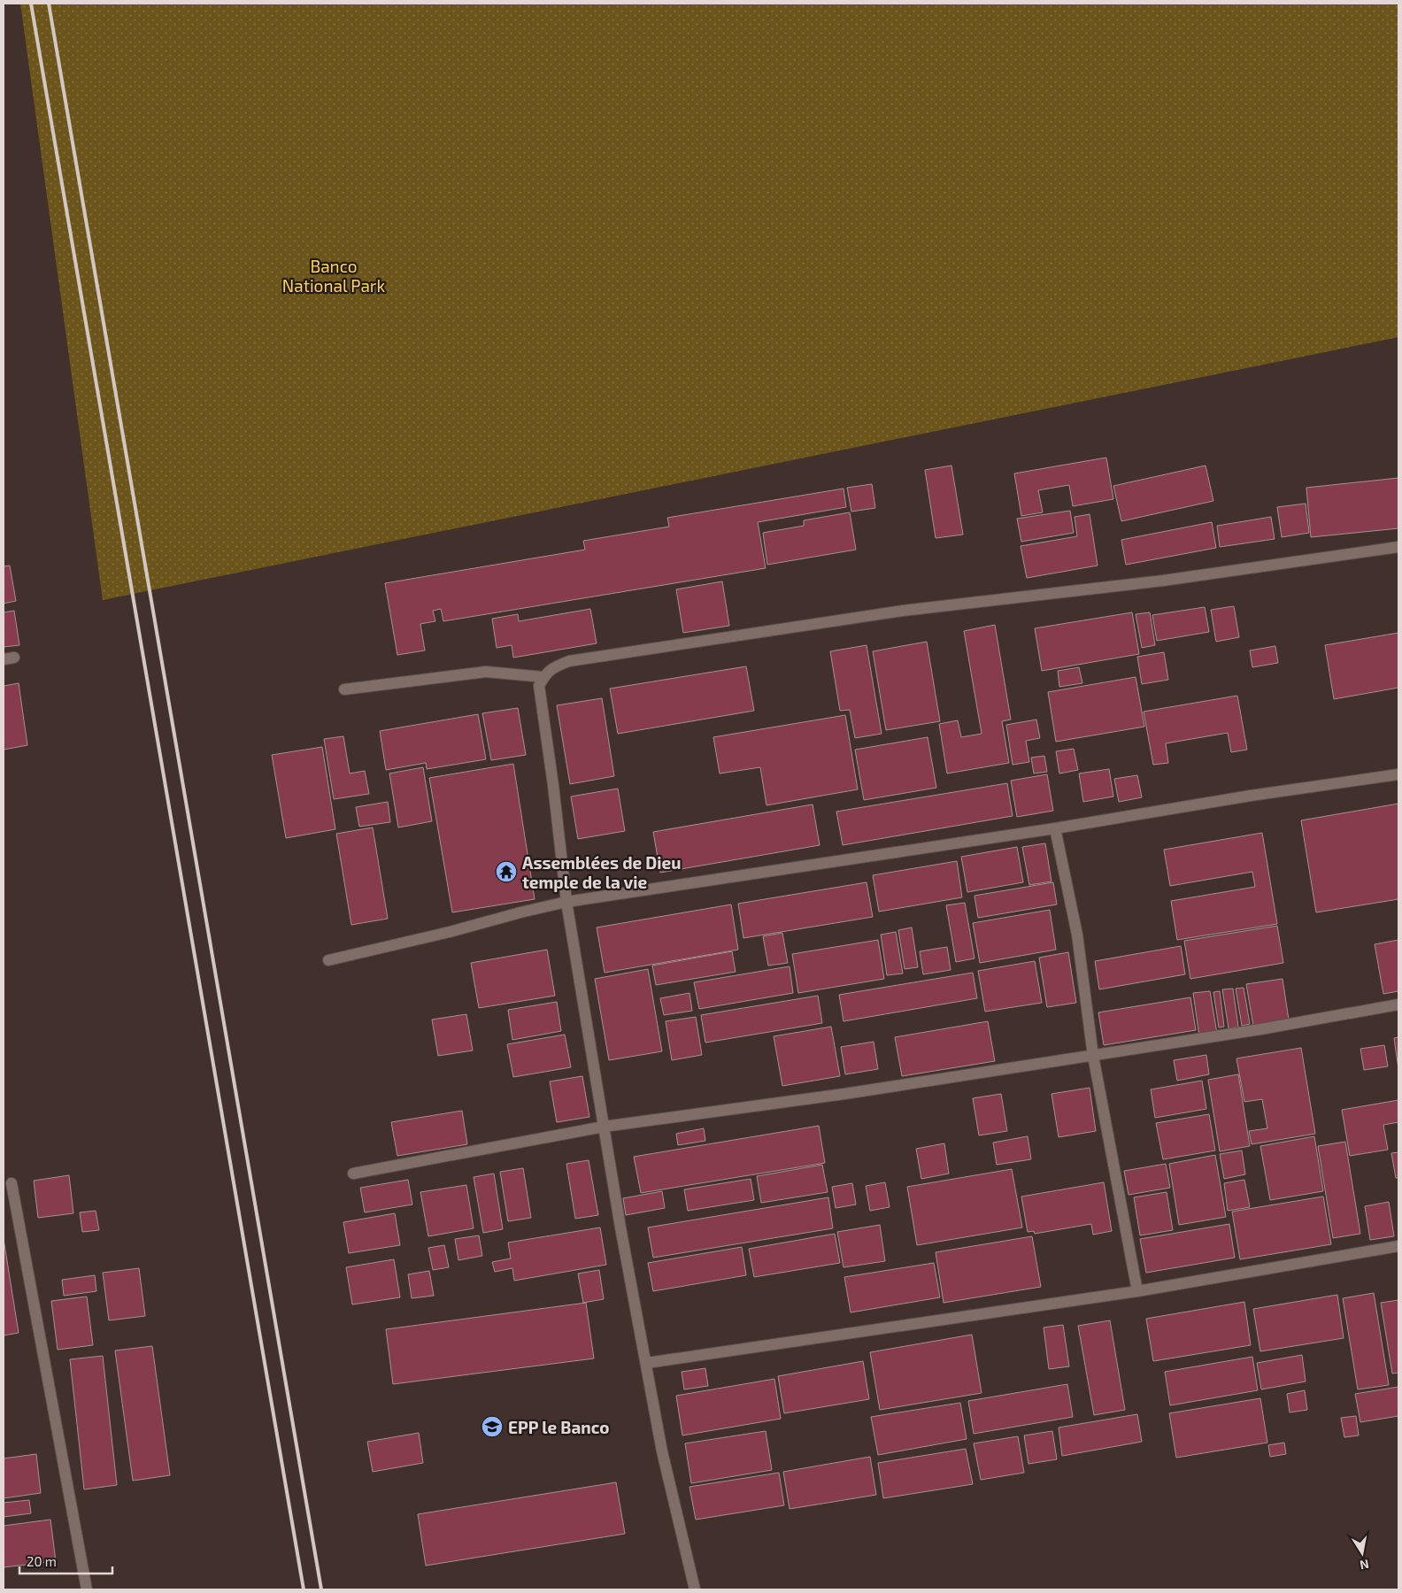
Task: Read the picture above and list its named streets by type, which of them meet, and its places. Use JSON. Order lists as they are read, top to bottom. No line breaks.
{"parks":["Banco National Park"],"places":{"temple":["Assemblées de Dieu temple de la vie"],"school or university":["EPP le Banco"]},"scale_bar":"20 m","north":"bottom"}
